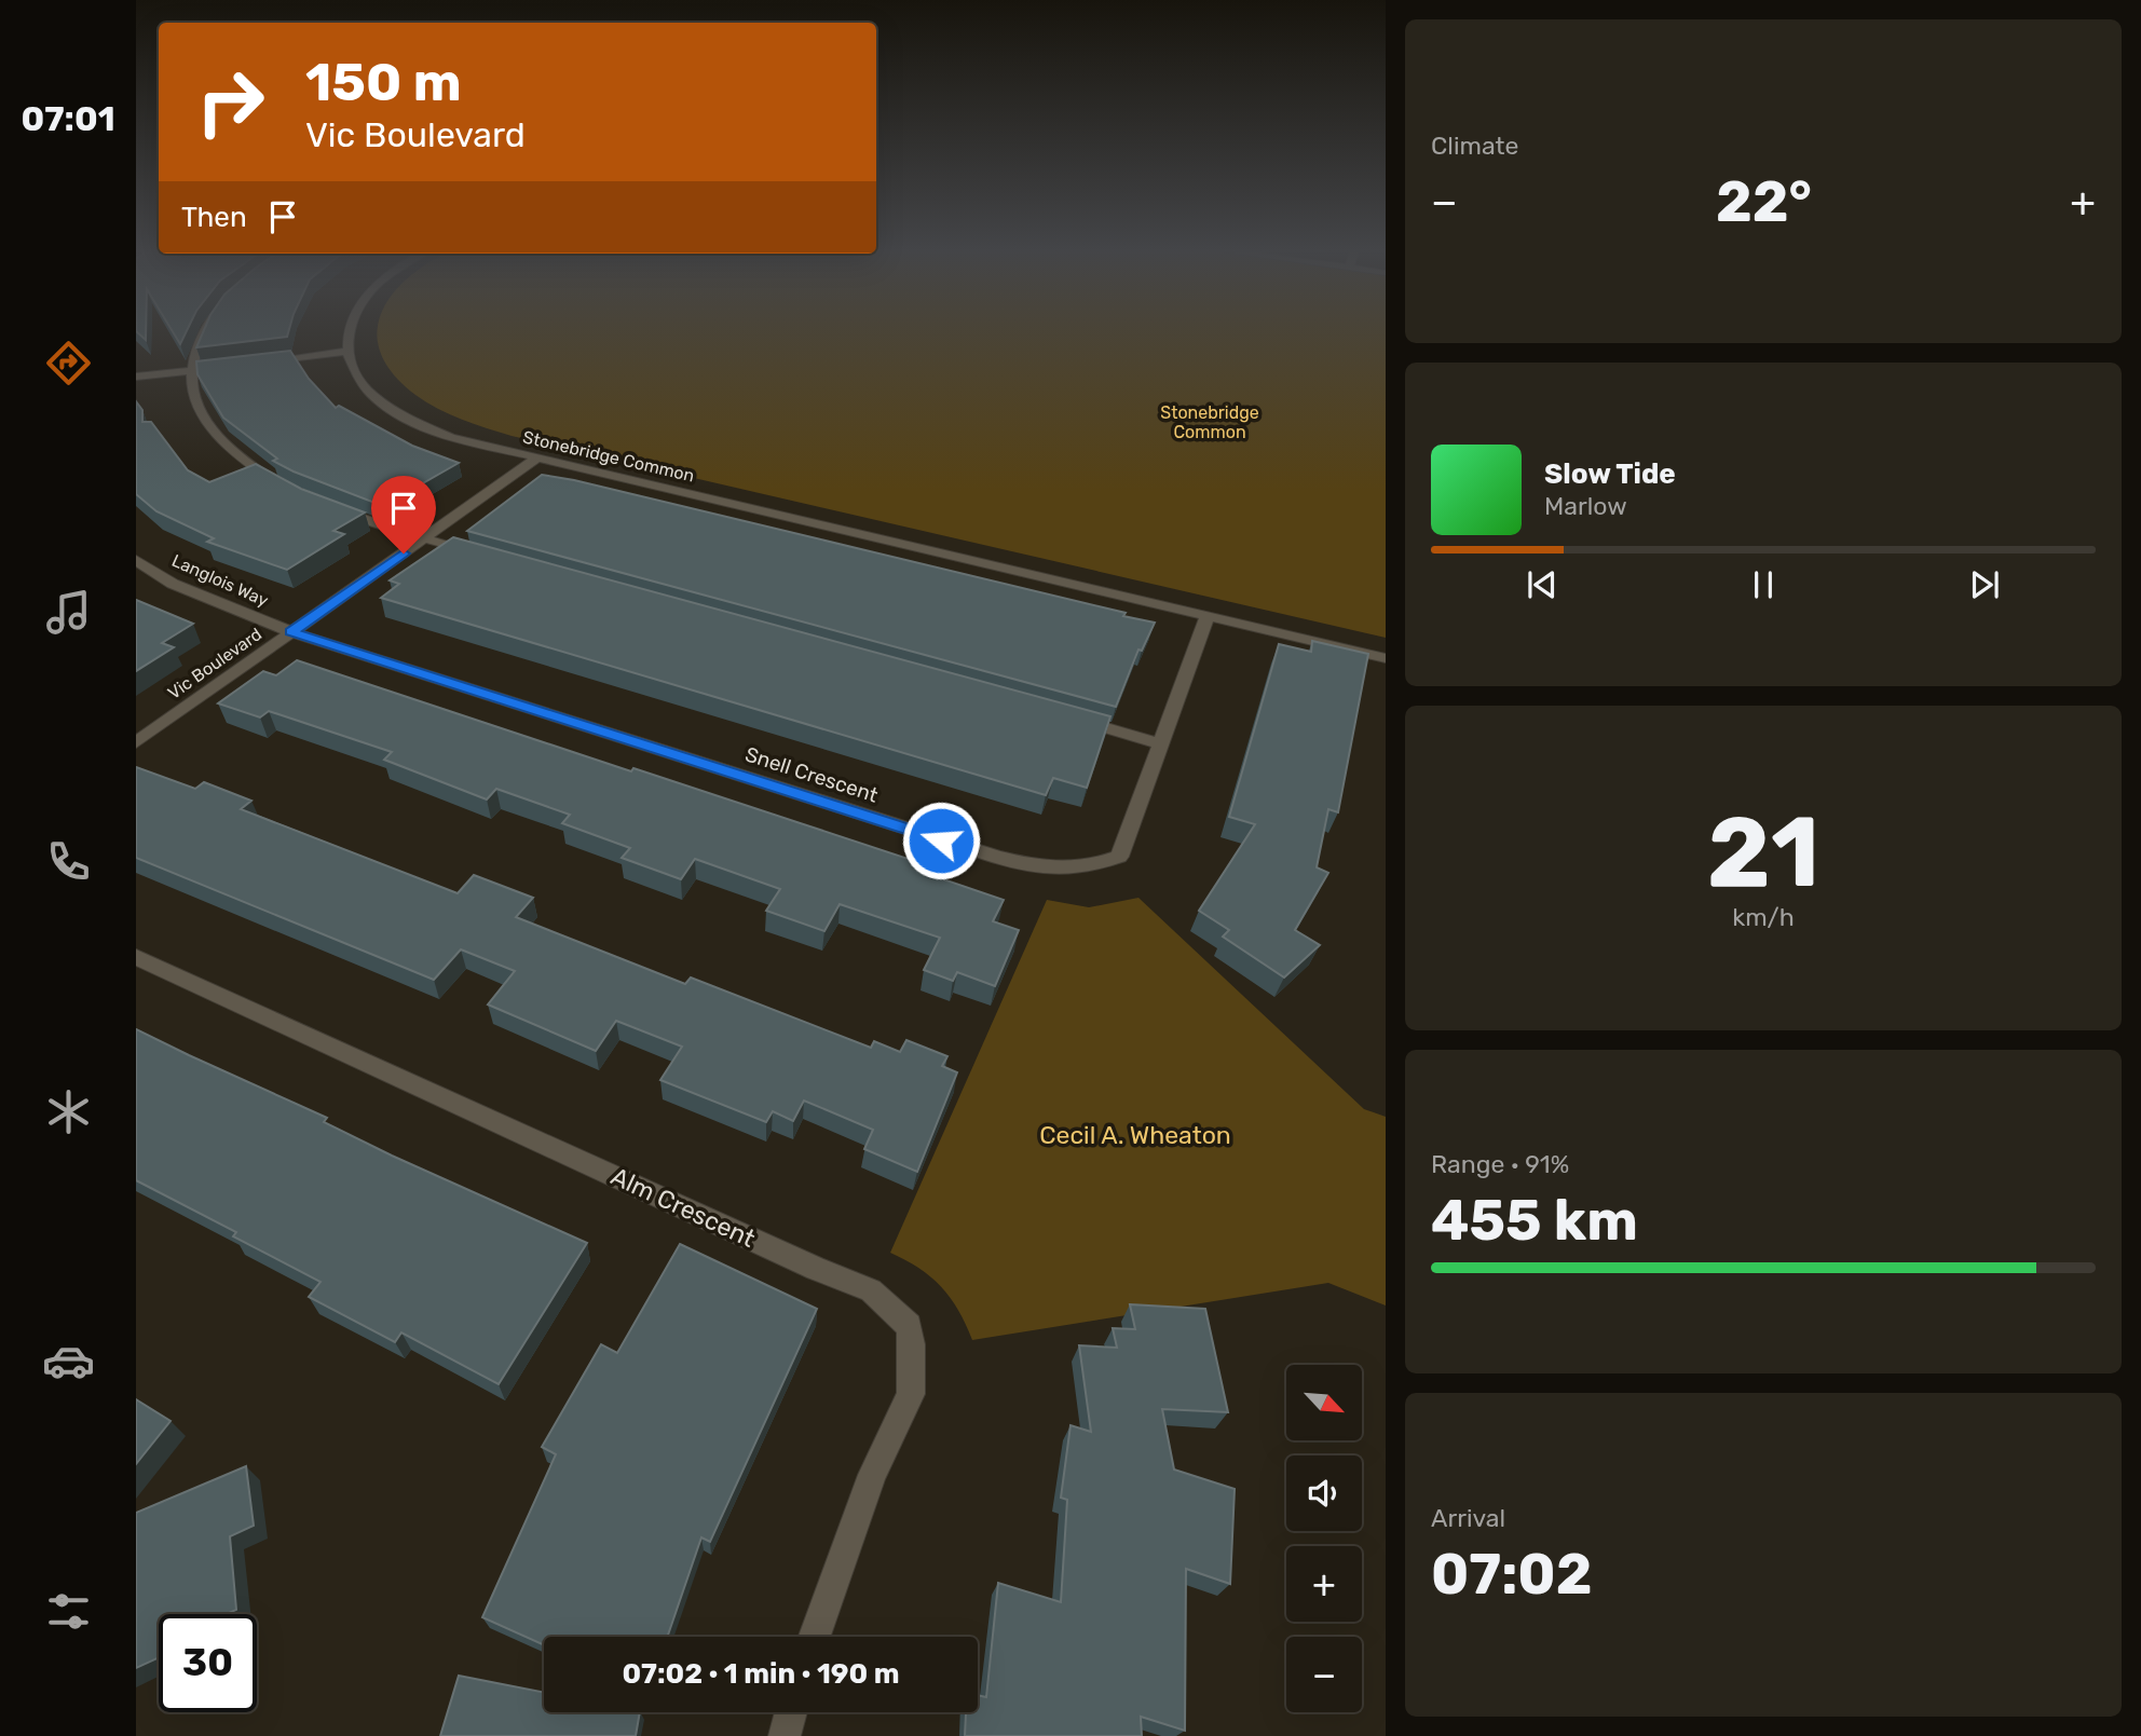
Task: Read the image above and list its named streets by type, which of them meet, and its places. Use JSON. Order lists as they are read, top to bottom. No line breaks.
{"streets":{"street":["Stonebridge Common","Langlois Way","Vic Boulevard","Snell Crescent","Alm Crescent"]},"crossings":[["Stonebridge Common","Vic Boulevard"],["Stonebridge Common","Snell Crescent"],["Langlois Way","Vic Boulevard"],["Langlois Way","Snell Crescent"],["Vic Boulevard","Snell Crescent"]],"parks":["Stonebridge Common","Cecil A. Wheaton"],"north":"bottom right","page":{"tabs":"07:01","tile":["Climate",["21","km/h"],["Range · 91%","455 km"],["Arrival","07:02"]],"turn":["150 m","Vic Boulevard"],"heat":["−","22°","+"],"then":"Then","song":["Slow Tide","Marlow"],"map_buttons":["+","−"],"limit":"30","trip":"07:02 · 1 min · 190 m"}}
